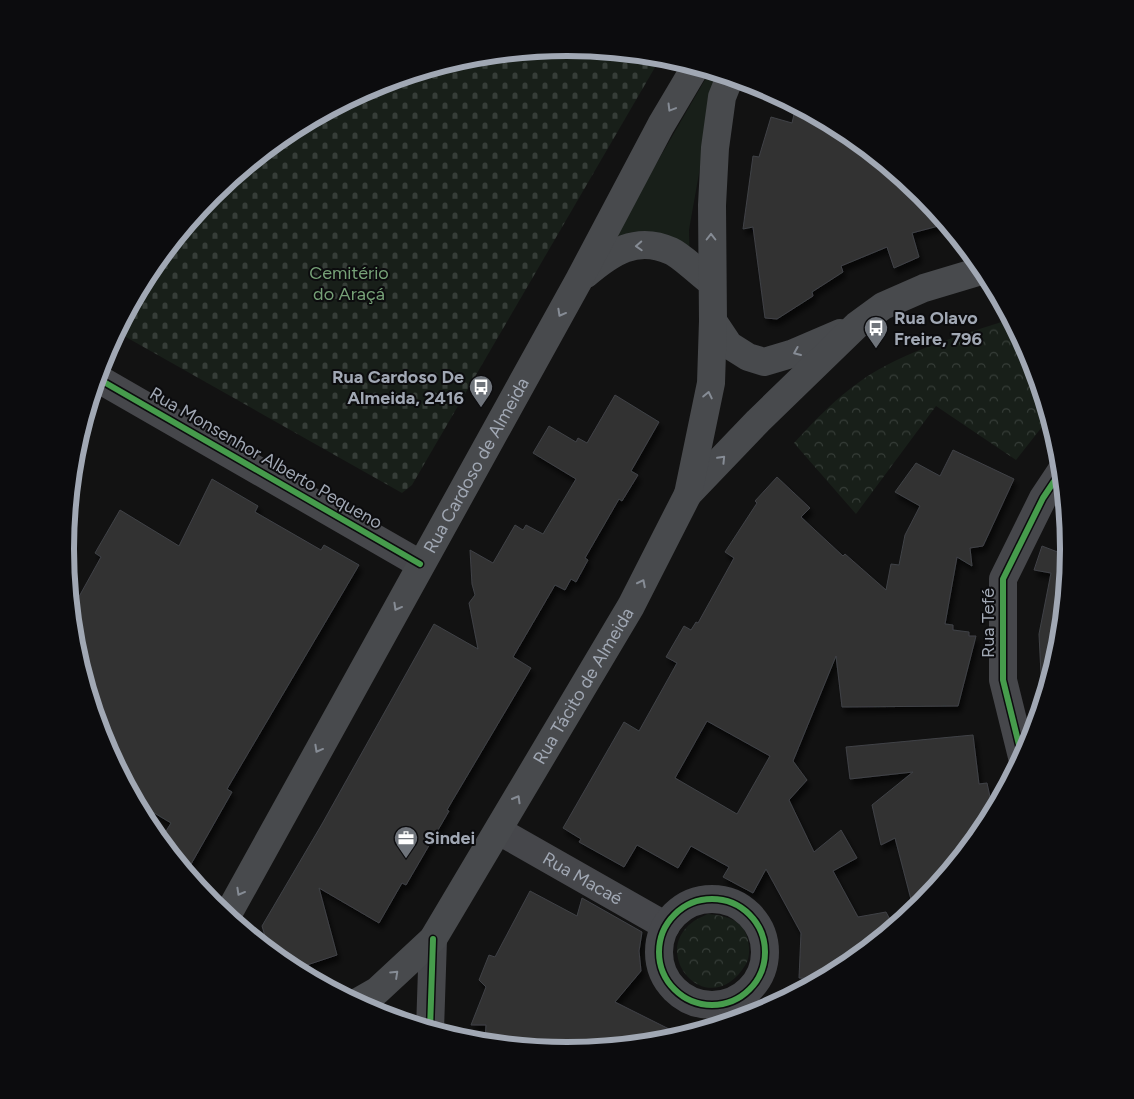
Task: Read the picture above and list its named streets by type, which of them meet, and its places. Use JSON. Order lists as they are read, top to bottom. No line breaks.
{"streets":{"main road":["Rua Cardoso de Almeida","Rua Tácito de Almeida"],"street":["Rua Monsenhor Alberto Pequeno","Rua Tefé","Rua Macaé"]},"crossings":[["Rua Monsenhor Alberto Pequeno","Rua Cardoso de Almeida"],["Rua Tácito de Almeida","Rua Macaé"]],"parks":["Cemitério do Araçá"],"places":{"bus stop":["Rua Olavo Freire, 796","Rua Cardoso De Almeida, 2416"],"office":["Sindei"]}}
